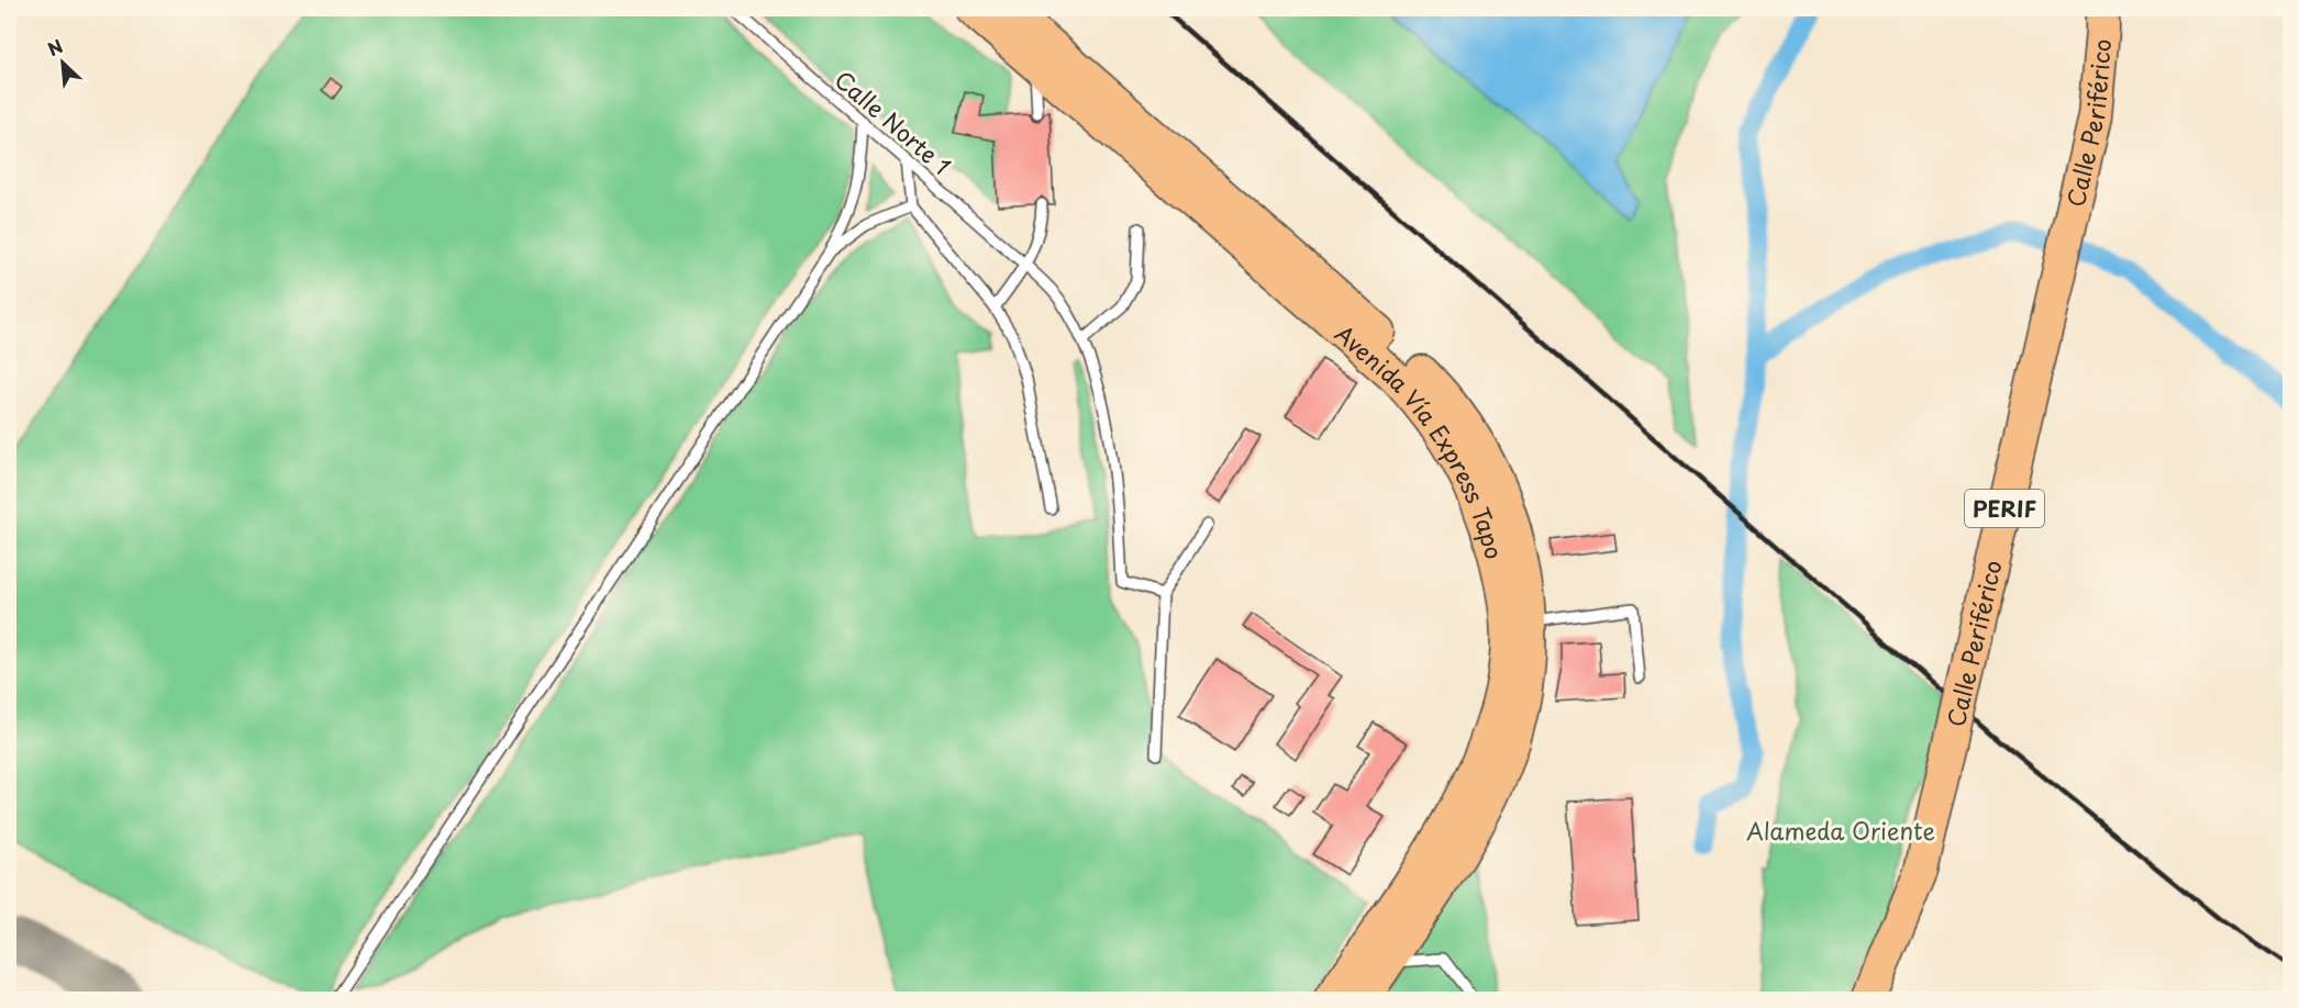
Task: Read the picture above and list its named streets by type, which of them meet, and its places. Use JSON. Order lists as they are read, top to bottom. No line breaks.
{"streets":{"main road":["Calle Periférico","Avenida Vía Express Tapo","PERIF"],"lane":["Calle Norte 1"]},"parks":["Alameda Oriente"],"north":"top left"}
